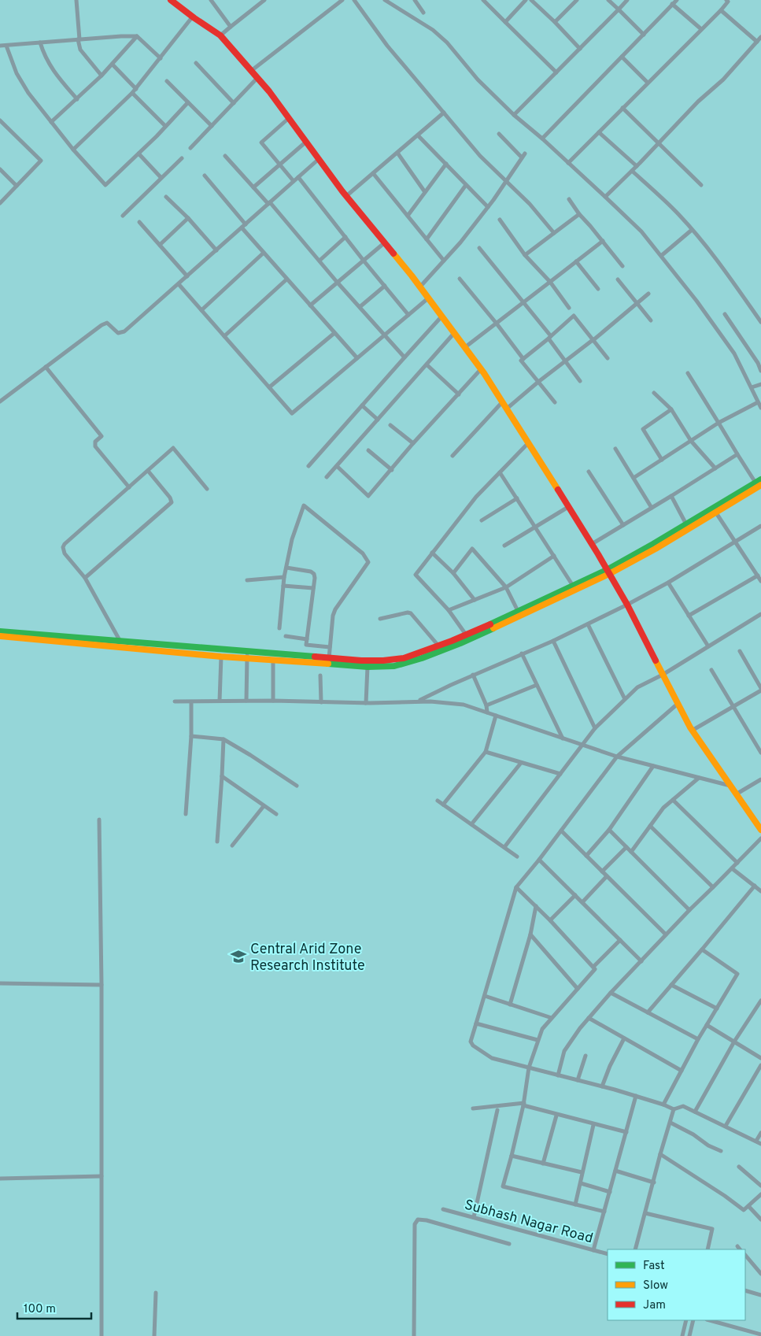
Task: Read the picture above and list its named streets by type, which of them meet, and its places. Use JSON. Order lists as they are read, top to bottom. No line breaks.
{"streets":{"street":["Subhash Nagar Road"]},"places":{"school or university":["Central Arid Zone Research Institute"]},"legend":["Fast","Slow","Jam"],"scale_bar":"100 m"}
